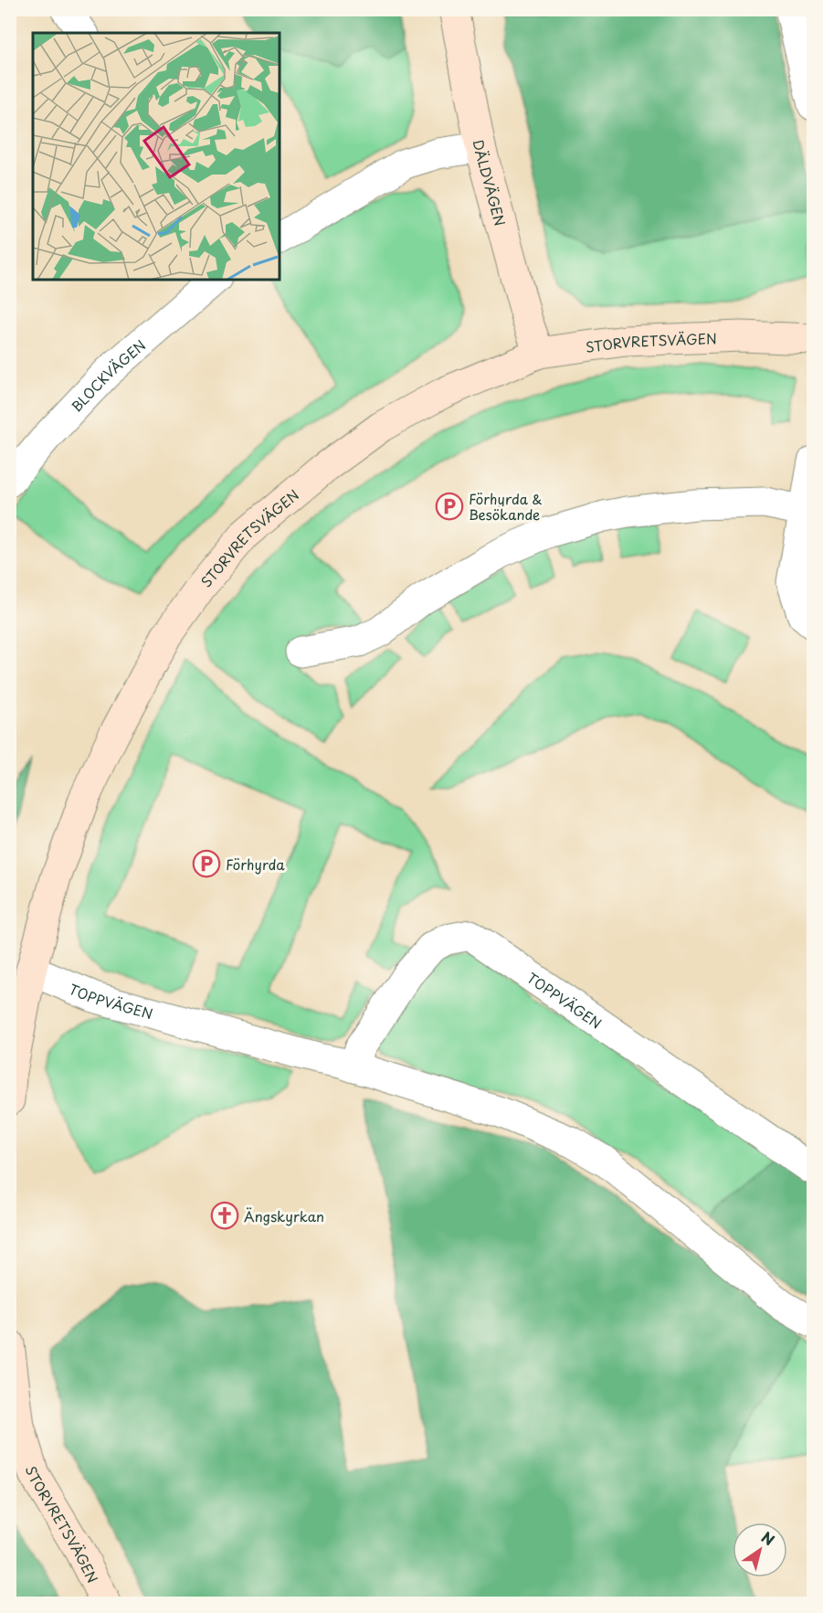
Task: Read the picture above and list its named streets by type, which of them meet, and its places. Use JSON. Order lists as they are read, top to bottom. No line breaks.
{"streets":{"street":["DÄLDVÄGEN","STORVRETSVÄGEN","BLOCKVÄGEN","TOPPVÄGEN"]},"crossings":[["DÄLDVÄGEN","STORVRETSVÄGEN"],["STORVRETSVÄGEN","TOPPVÄGEN"]],"places":{"parking":["Förhyrda & Besökande","Förhyrda"],"church":["Ängskyrkan"]},"north":"top right"}
